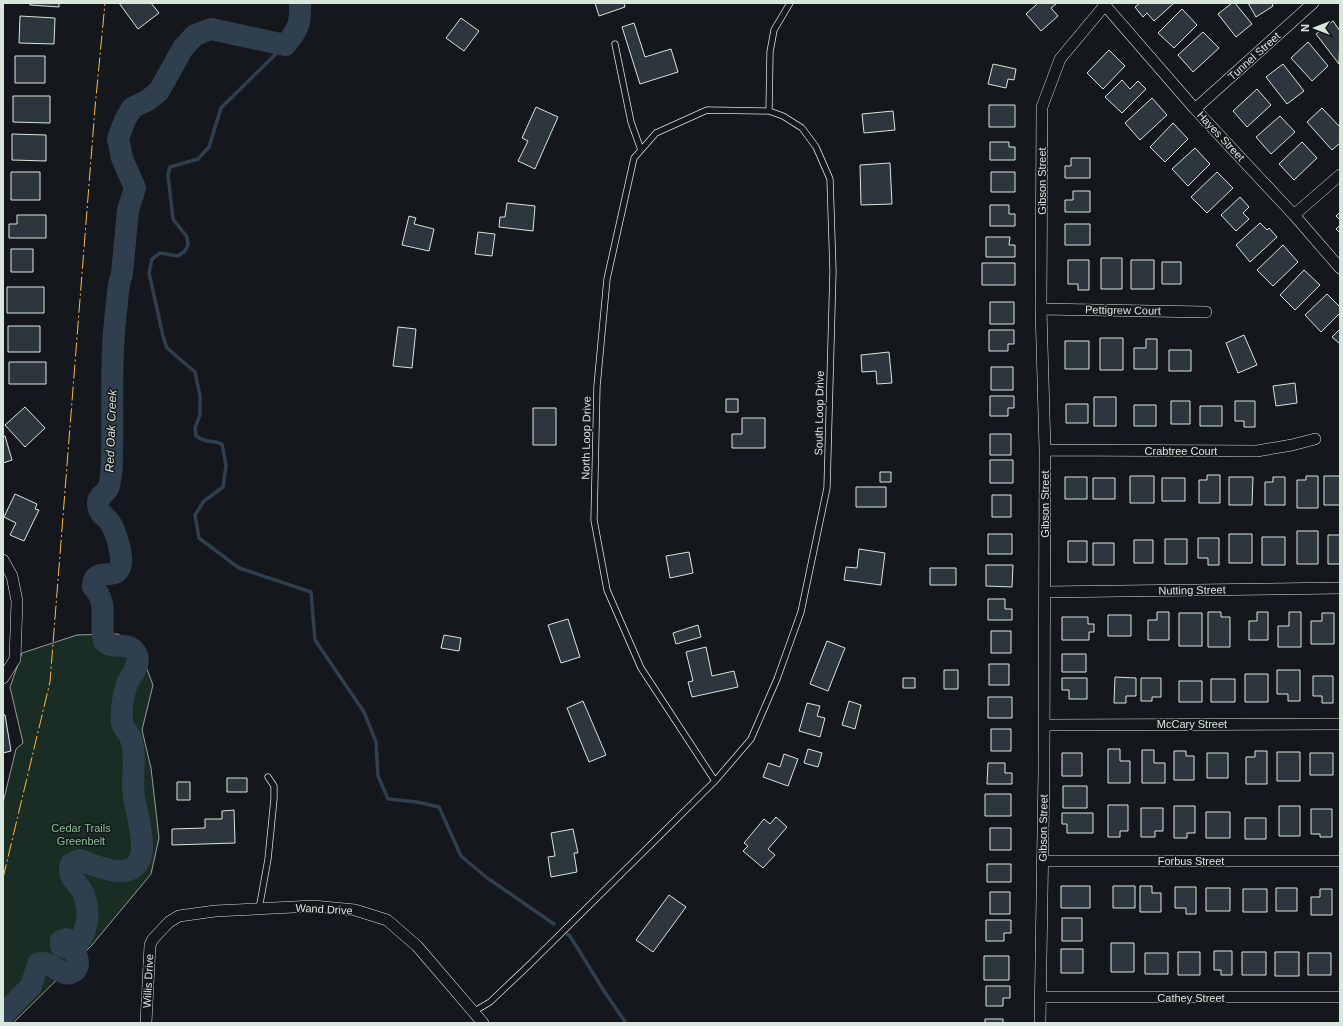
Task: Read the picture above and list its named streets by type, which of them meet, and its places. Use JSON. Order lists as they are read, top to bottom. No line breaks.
{"streets":{"street":["Tunnel Street","Hayes Street","Gibson Street","Pettigrew Court","Crabtree Court","Nutting Street","McCary Street","Forbus Street","Wand Drive","Willis Drive","Cathey Street"],"lane":["South Loop Drive","North Loop Drive"]},"crossings":[["Tunnel Street","Hayes Street"],["Hayes Street","Gibson Street"],["Gibson Street","Pettigrew Court"],["Gibson Street","Crabtree Court"],["Gibson Street","Nutting Street"],["Gibson Street","McCary Street"],["Gibson Street","Forbus Street"],["Gibson Street","Cathey Street"],["South Loop Drive","North Loop Drive"],["South Loop Drive","Wand Drive"],["Wand Drive","Willis Drive"]],"water":["Red Oak Creek"],"parks":["Cedar Trails Greenbelt"],"north":"left"}
